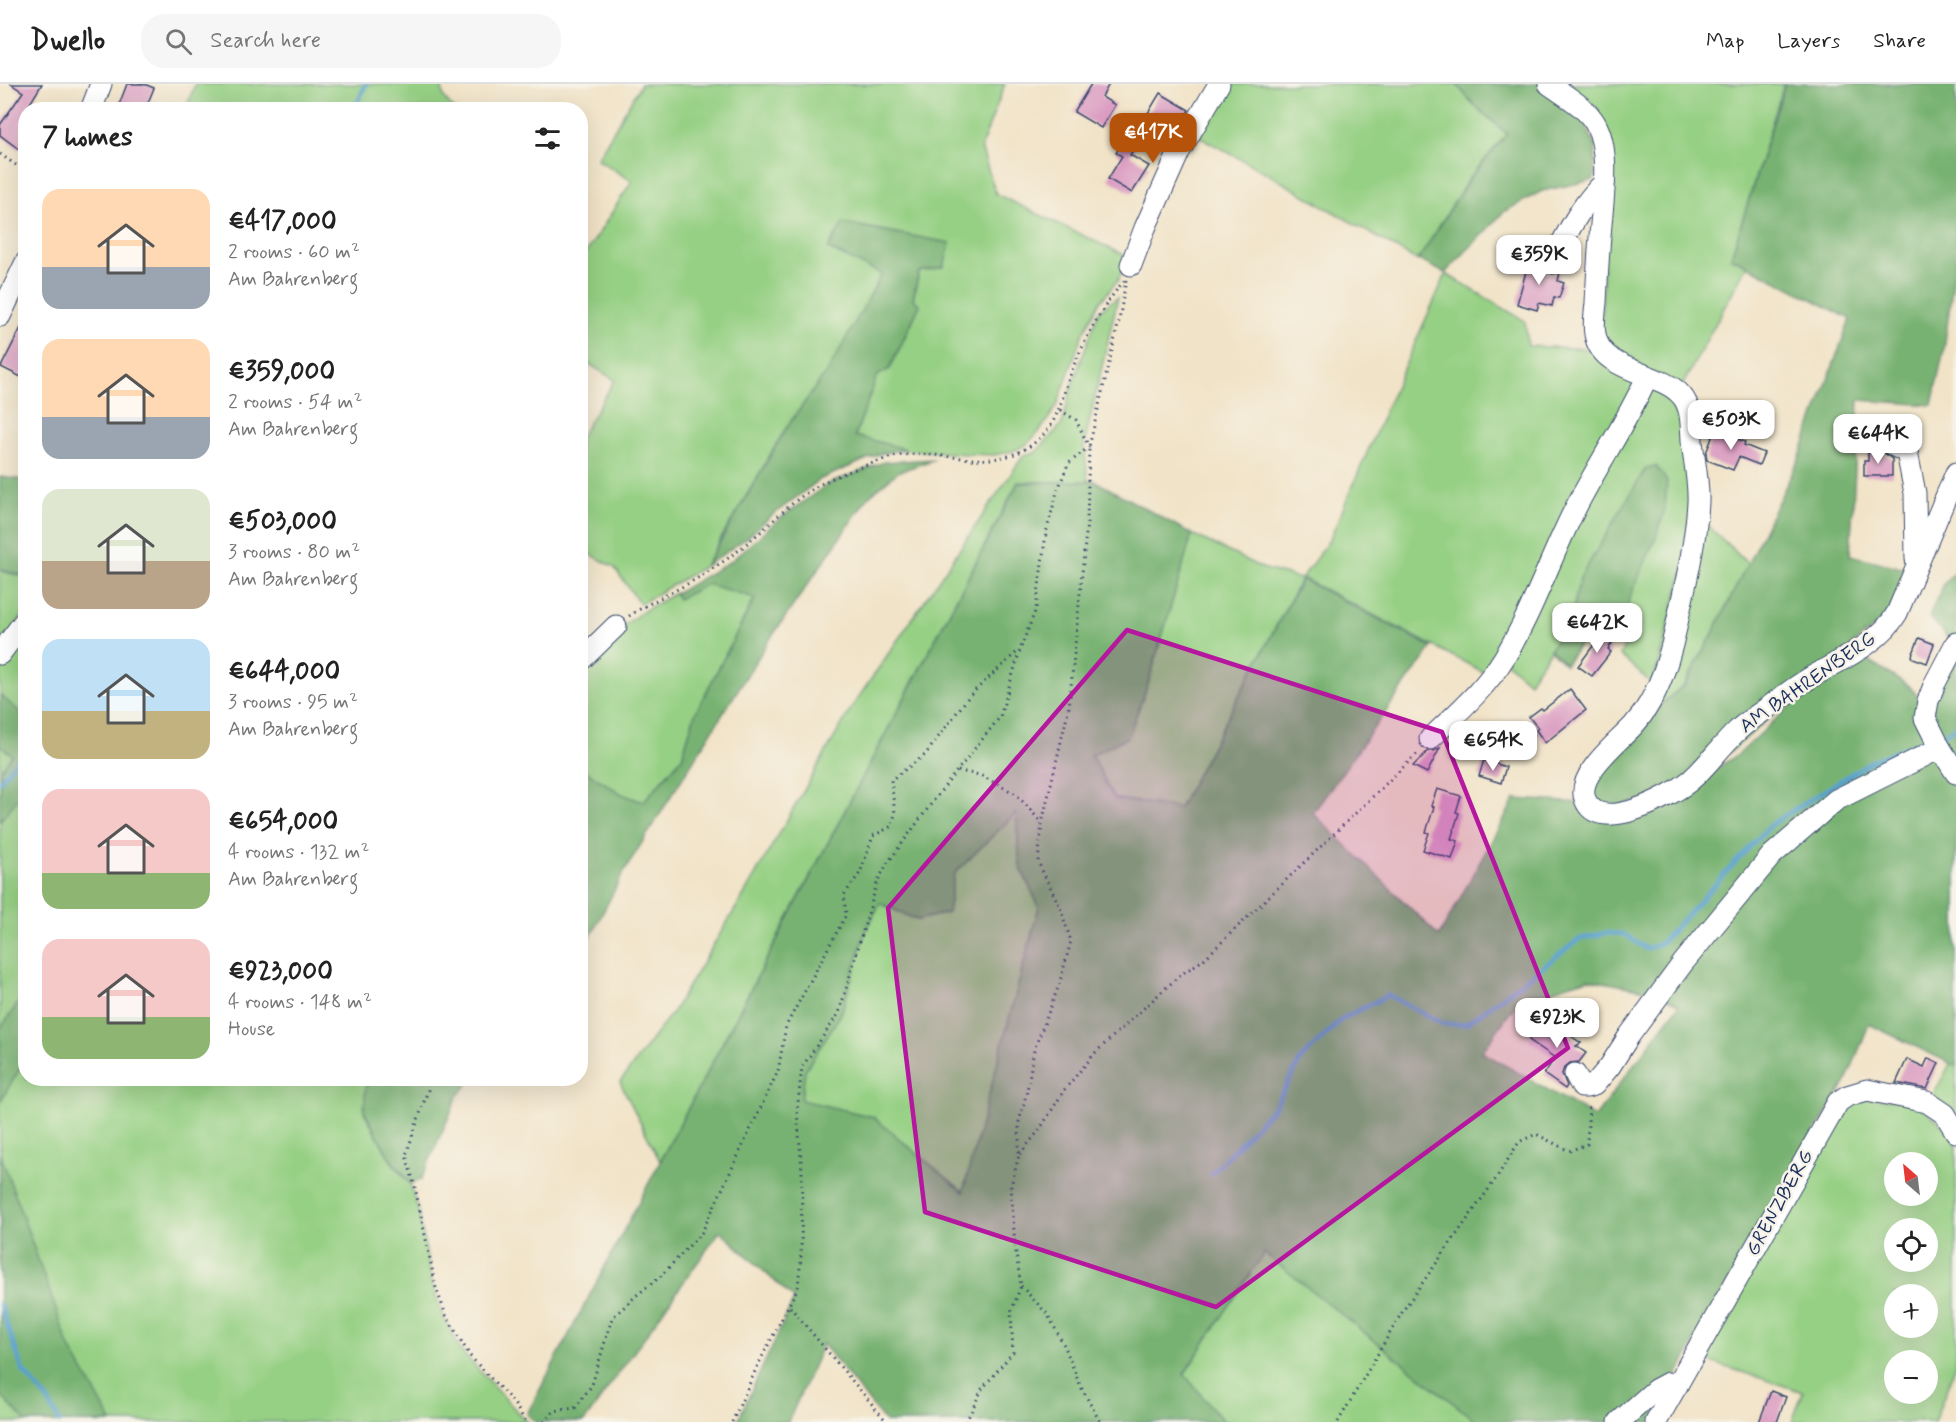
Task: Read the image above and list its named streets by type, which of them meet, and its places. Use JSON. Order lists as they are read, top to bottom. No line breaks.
{"streets":{"street":["AM BAHRENBERG","GRENZBERG"]},"north":"top left","page":{"header":"Dwello","search":"Search here","nav":["Map","Layers","Share"],"heading":"7 homes","price":["€417K","€359K","€503K","€644K","€642K","€654K","€923K"],"list":[{"name":"€417,000","note":"2 rooms · 60 m² · Am Bahrenberg"},{"name":"€359,000","note":"2 rooms · 54 m² · Am Bahrenberg"},{"name":"€503,000","note":"3 rooms · 80 m² · Am Bahrenberg"},{"name":"€644,000","note":"3 rooms · 95 m² · Am Bahrenberg"},{"name":"€654,000","note":"4 rooms · 132 m² · Am Bahrenberg"},{"name":"€923,000","note":"4 rooms · 148 m² · House"}],"map_buttons":["+","−"]}}
